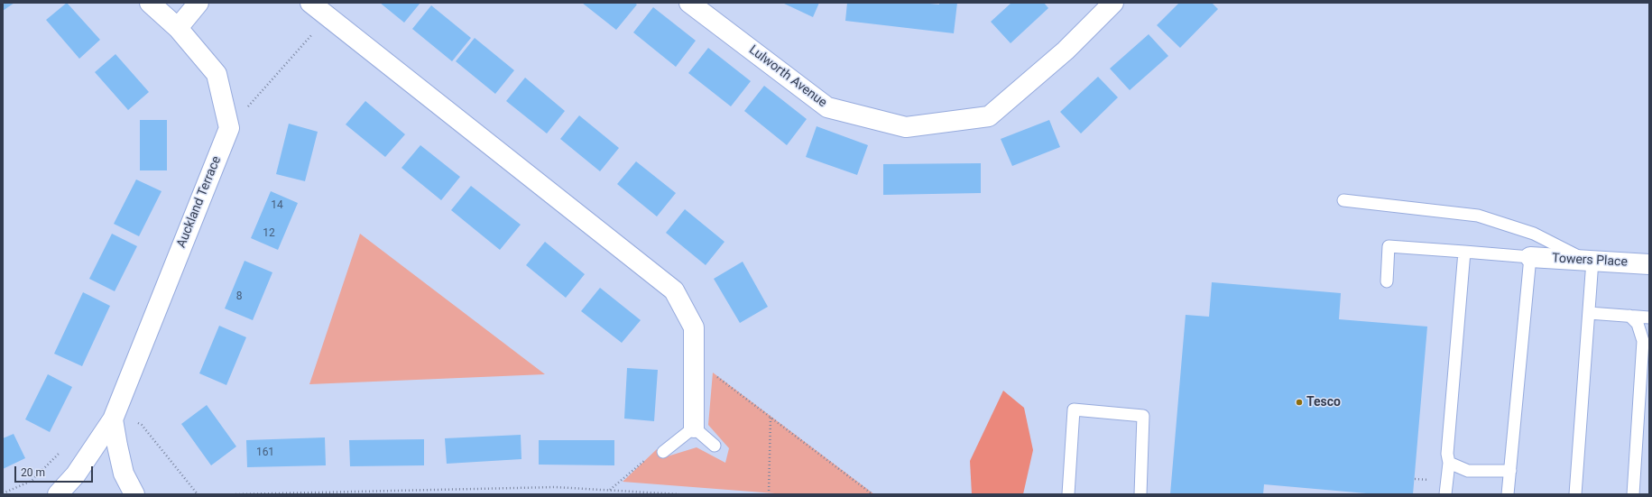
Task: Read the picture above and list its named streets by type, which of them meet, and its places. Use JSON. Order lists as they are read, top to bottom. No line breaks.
{"streets":{"street":["Lulworth Avenue","Auckland Terrace","Towers Place"]},"places":["Tesco"],"house_numbers":["14","12","8","161"],"scale_bar":"20 m"}
